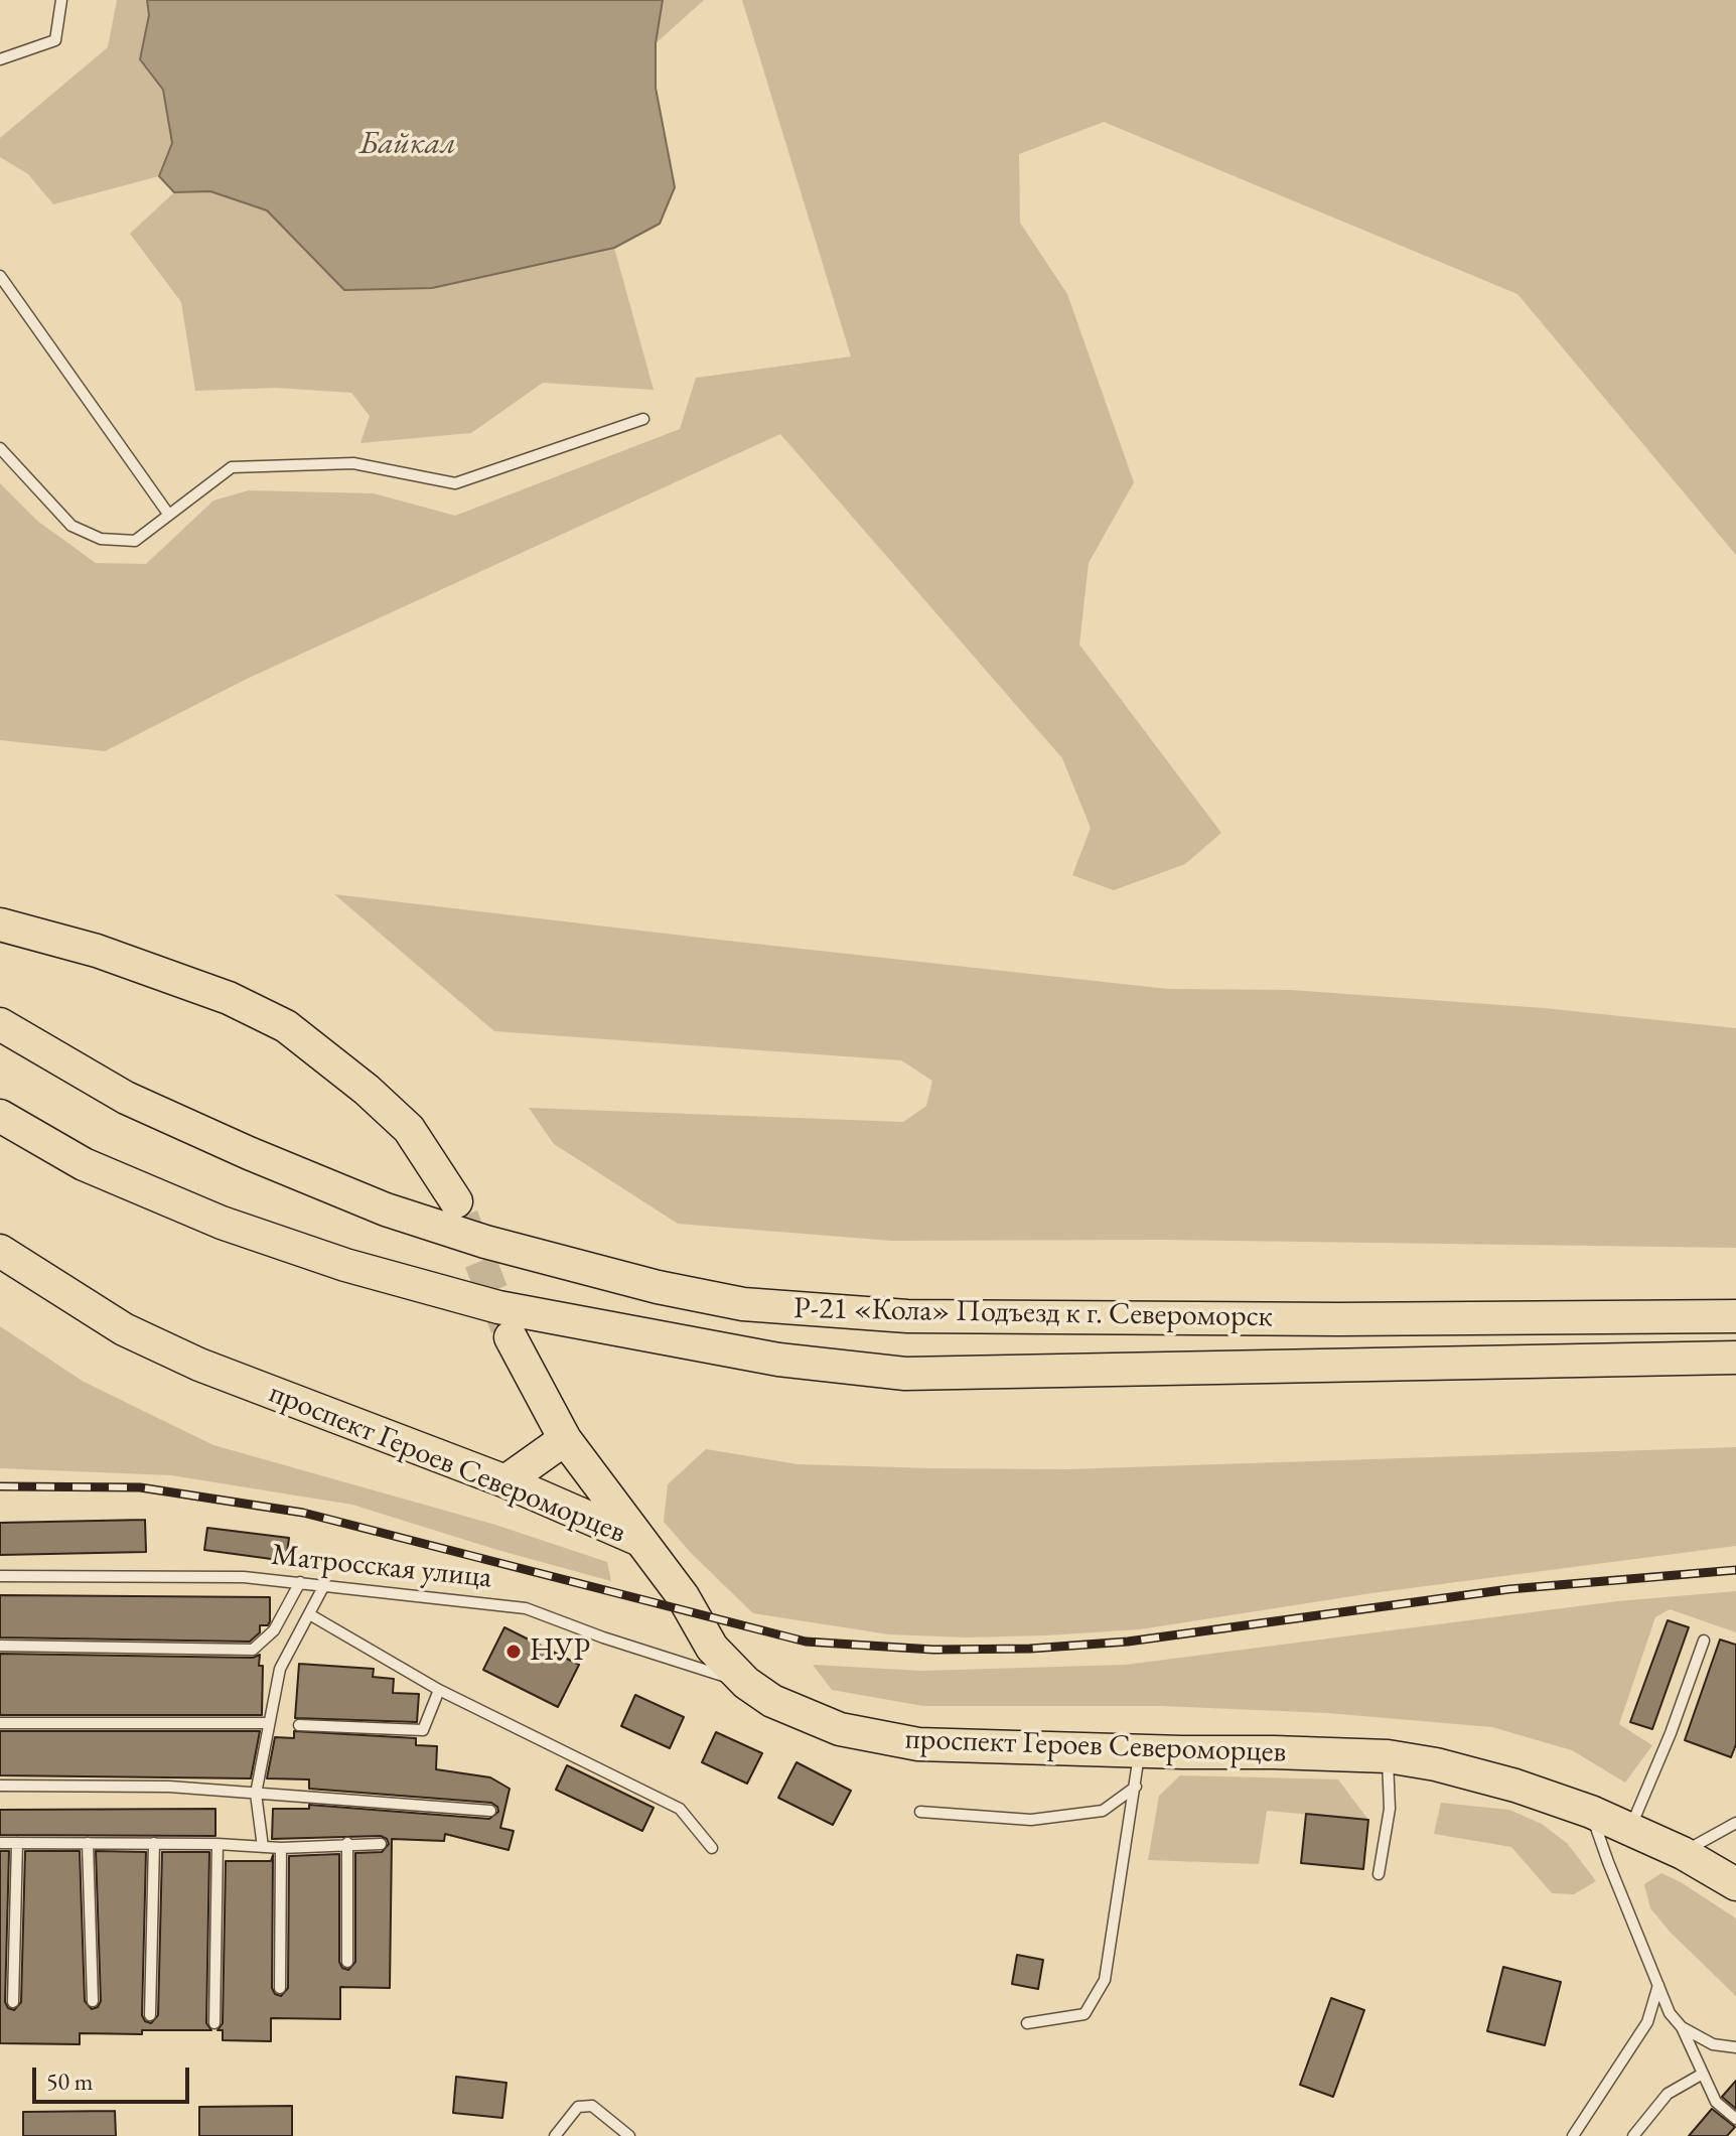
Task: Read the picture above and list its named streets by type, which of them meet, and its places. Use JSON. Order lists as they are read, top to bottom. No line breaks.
{"streets":{"main road":["Р-21 «Кола» Подъезд к г. Североморск","проспект Героев Североморцев"],"lane":["Матросская улица"]},"crossings":[["проспект Героев Североморцев","Матросская улица"]],"water":["Байкал"],"places":["НУР"],"scale_bar":"50 m"}
